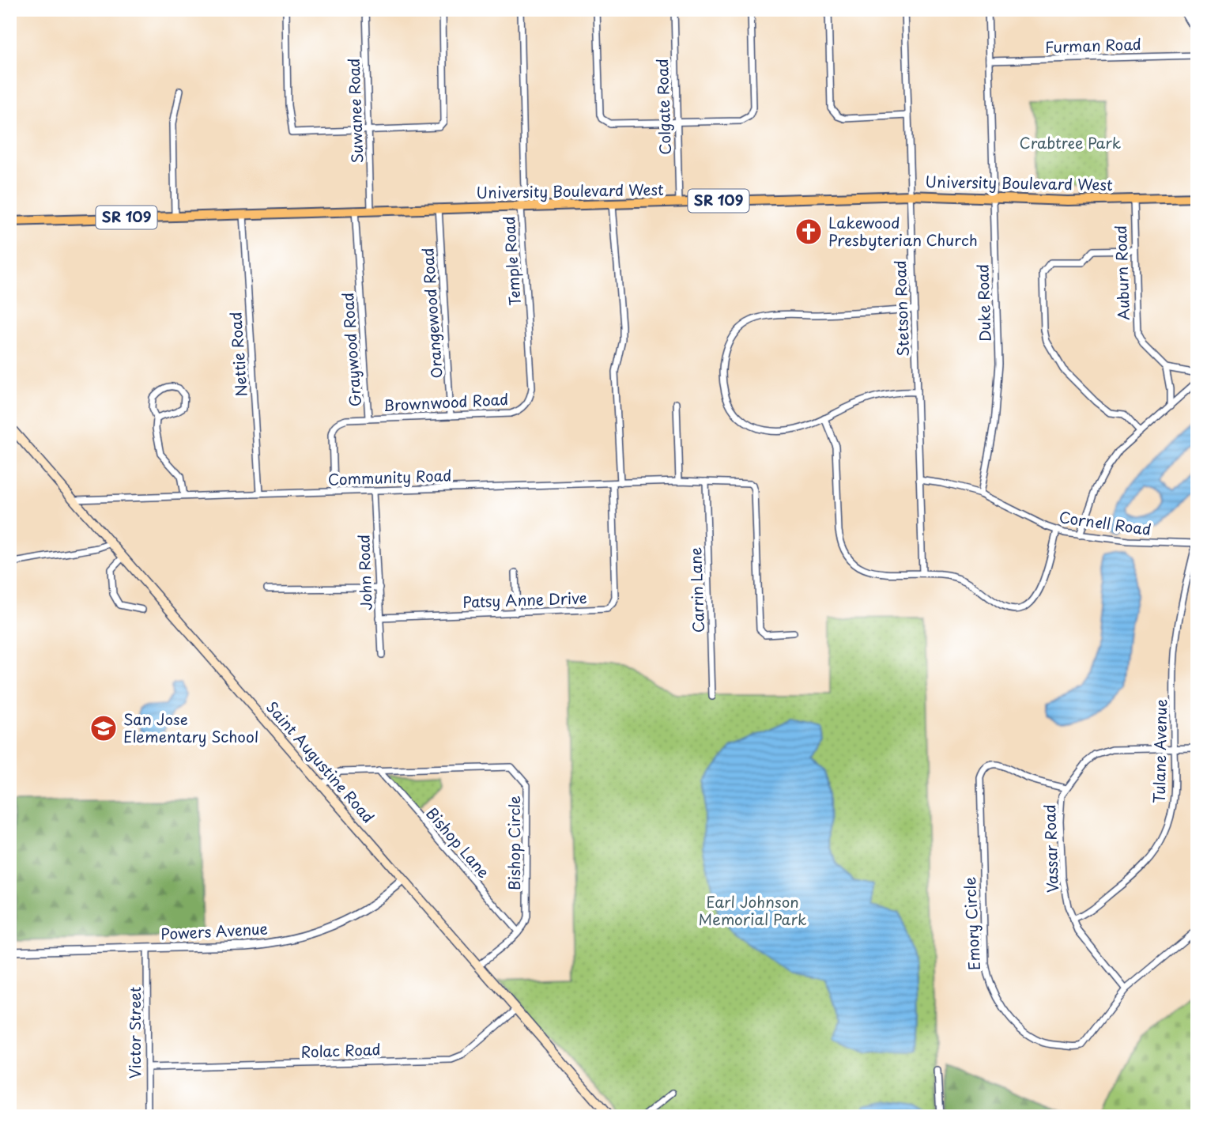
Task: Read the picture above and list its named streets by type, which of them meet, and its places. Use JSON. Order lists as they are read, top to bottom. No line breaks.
{"streets":{"main road":["University Boulevard West","SR 109","Saint Augustine Road"],"street":["Furman Road","Colgate Road","Suwanee Road","Temple Road","Auburn Road","Duke Road","Stetson Road","Orangewood Road","Graywood Road","Nettie Road","Brownwood Road","Community Road","Cornell Road","John Road","Carrin Lane","Patsy Anne Drive","Tulane Avenue","Bishop Lane","Bishop Circle","Vassar Road","Emory Circle","Powers Avenue","Victor Street","Rolac Road"]},"crossings":[["Furman Road","Duke Road"],["Colgate Road","University Boulevard West"],["Suwanee Road","University Boulevard West"],["University Boulevard West","Temple Road"],["University Boulevard West","Auburn Road"],["University Boulevard West","Duke Road"],["University Boulevard West","Stetson Road"],["University Boulevard West","Orangewood Road"],["University Boulevard West","Graywood Road"],["University Boulevard West","Nettie Road"],["Temple Road","Brownwood Road"],["Duke Road","Cornell Road"],["Stetson Road","Cornell Road"],["Orangewood Road","Brownwood Road"],["Graywood Road","Brownwood Road"],["Graywood Road","Community Road"],["Nettie Road","Community Road"],["Community Road","John Road"],["Community Road","Carrin Lane"],["Community Road","Patsy Anne Drive"],["Community Road","Saint Augustine Road"],["Cornell Road","Tulane Avenue"],["John Road","Patsy Anne Drive"],["Tulane Avenue","Vassar Road"],["Saint Augustine Road","Bishop Circle"],["Saint Augustine Road","Powers Avenue"],["Saint Augustine Road","Rolac Road"],["Bishop Lane","Bishop Circle"],["Vassar Road","Emory Circle"],["Powers Avenue","Victor Street"],["Victor Street","Rolac Road"]],"parks":["Crabtree Park","Earl Johnson Memorial Park"],"places":{"church":["Lakewood Presbyterian Church"],"school or university":["San Jose Elementary School"]}}
